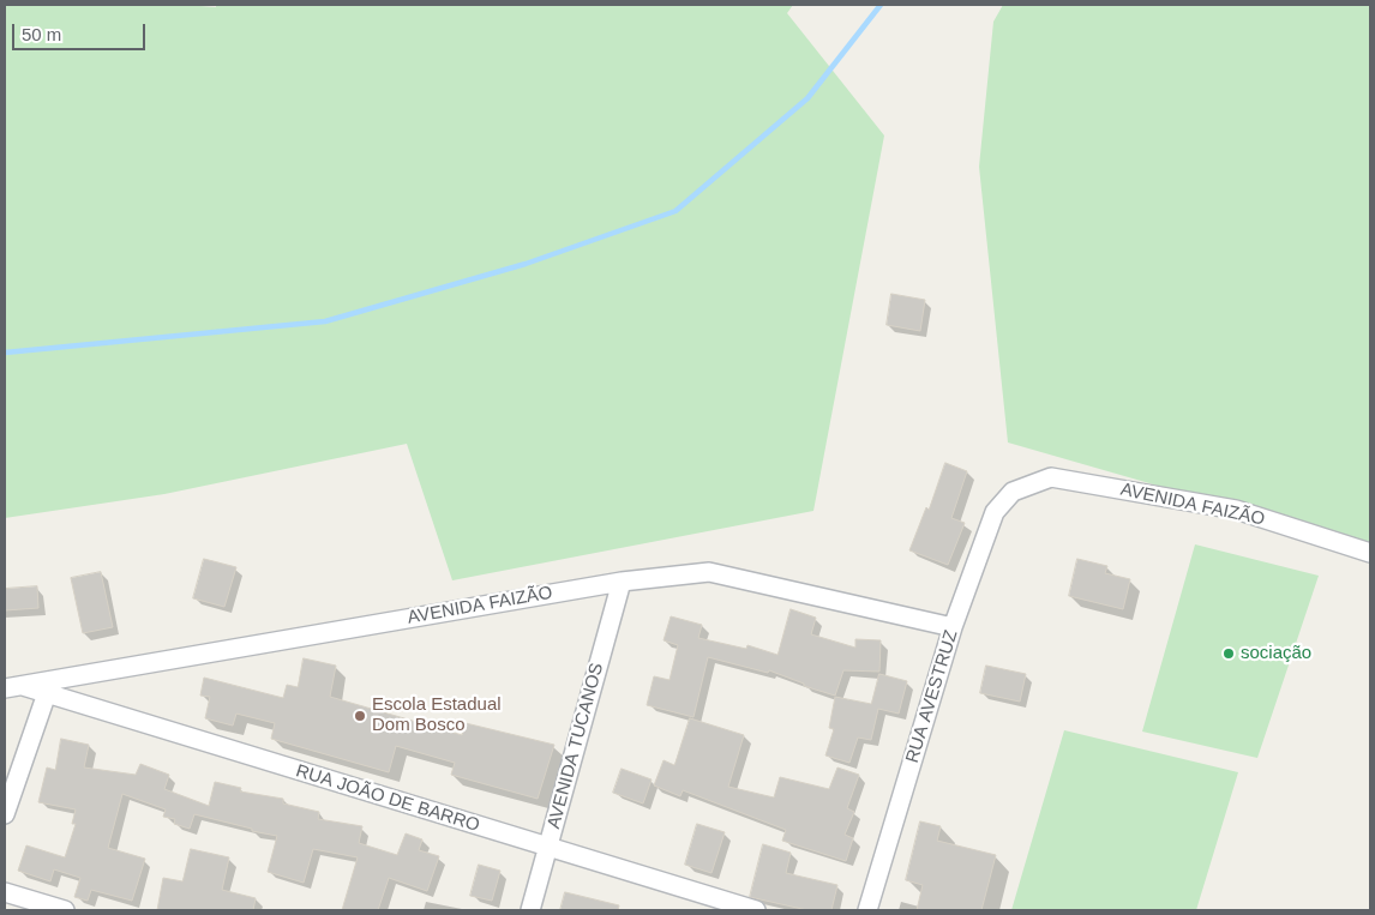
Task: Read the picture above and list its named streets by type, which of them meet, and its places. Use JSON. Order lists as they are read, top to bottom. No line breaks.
{"streets":{"street":["AVENIDA FAIZÃO","RUA AVESTRUZ","AVENIDA TUCANOS","RUA JOÃO DE BARRO"]},"crossings":[["AVENIDA FAIZÃO","RUA AVESTRUZ"],["AVENIDA FAIZÃO","AVENIDA TUCANOS"],["AVENIDA FAIZÃO","RUA JOÃO DE BARRO"],["AVENIDA TUCANOS","RUA JOÃO DE BARRO"]],"places":["sociação","Escola Estadual Dom Bosco"],"scale_bar":"50 m"}
